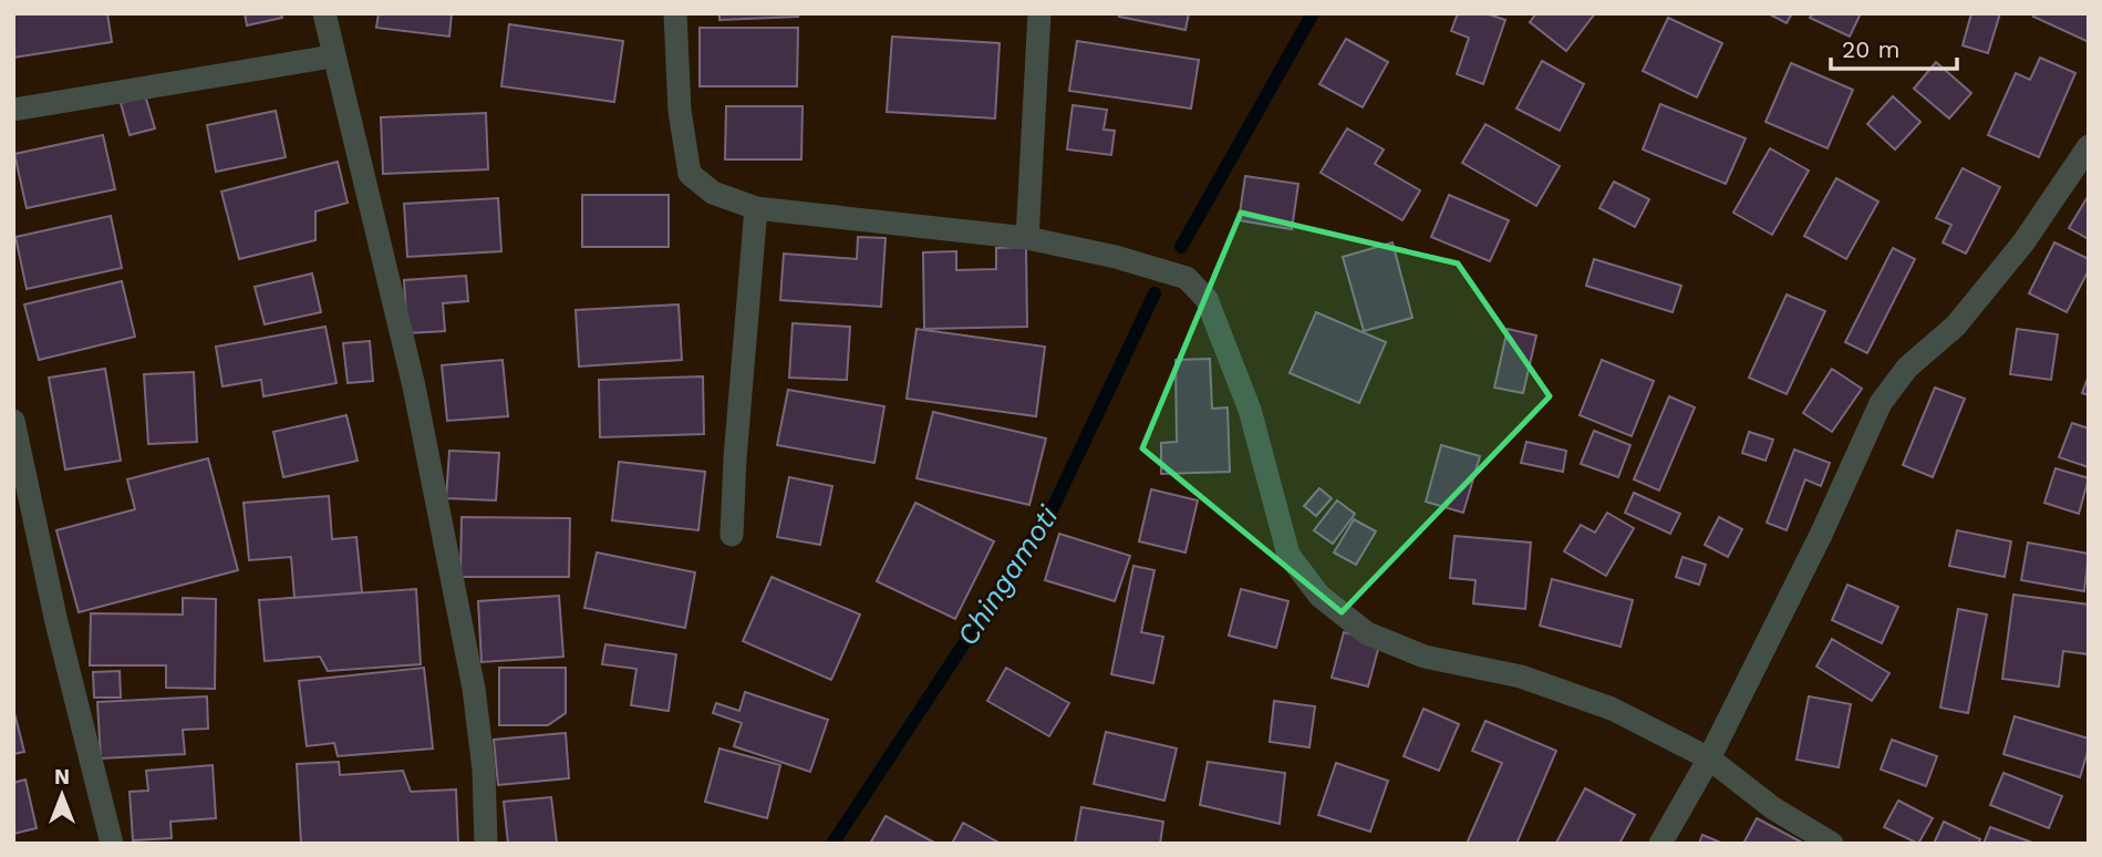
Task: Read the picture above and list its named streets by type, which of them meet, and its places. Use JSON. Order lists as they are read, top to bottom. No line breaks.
{"water":["Chingamoti"],"scale_bar":"20 m","north":"top"}
